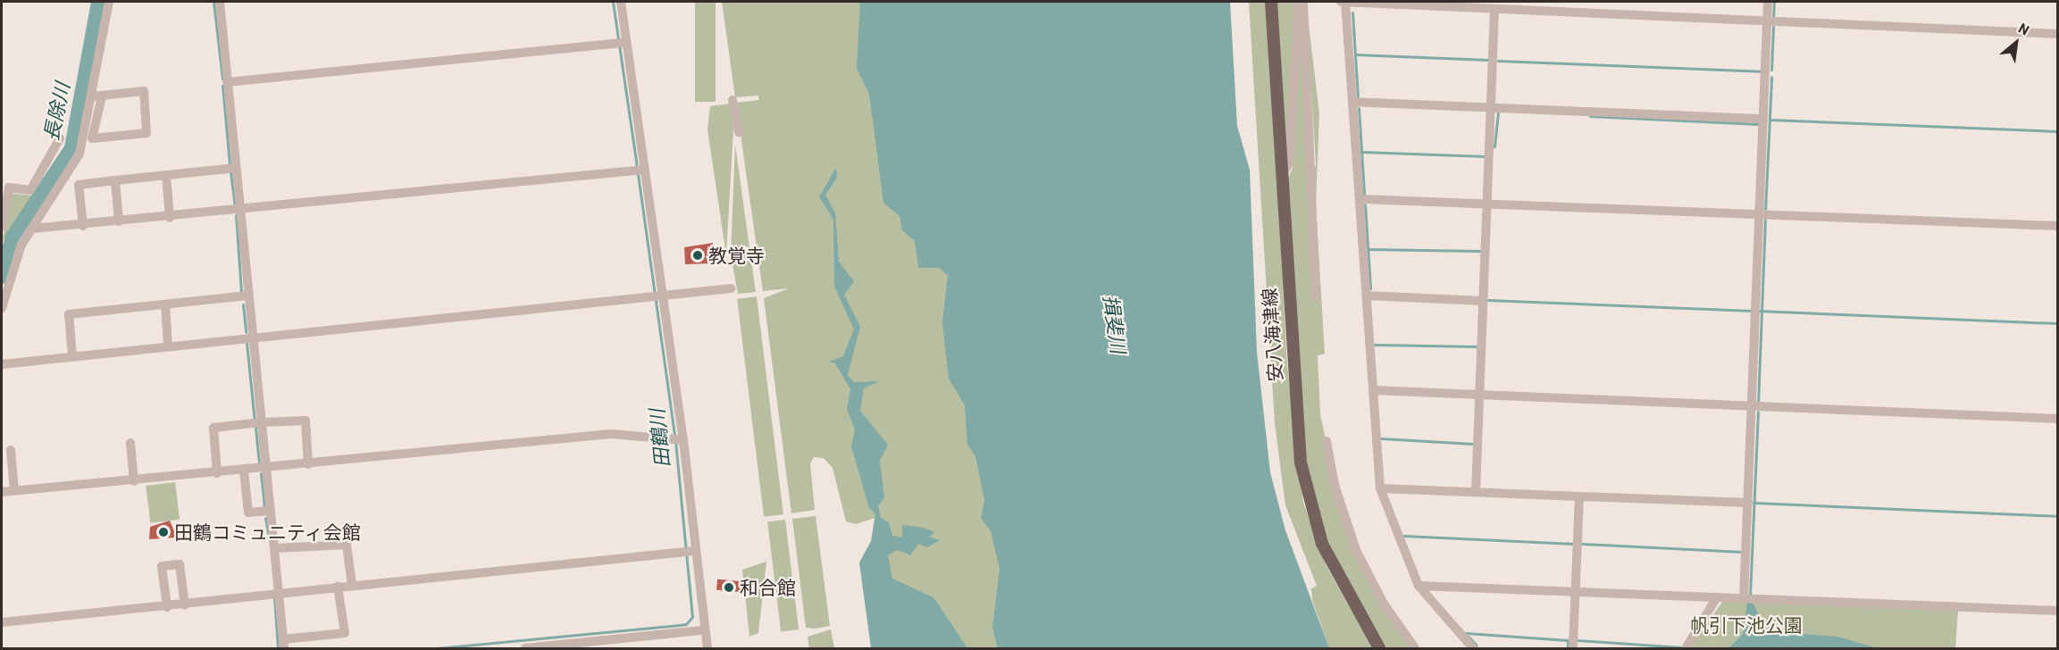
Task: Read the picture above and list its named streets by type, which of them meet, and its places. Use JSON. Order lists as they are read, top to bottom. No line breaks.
{"streets":{"main road":["安八海津線"]},"water":["長除川","揖斐川","田鶴川"],"parks":["帆引下池公園"],"places":["教覚寺","田鶴コミュニティ会館","和合館"],"north":"top right"}
